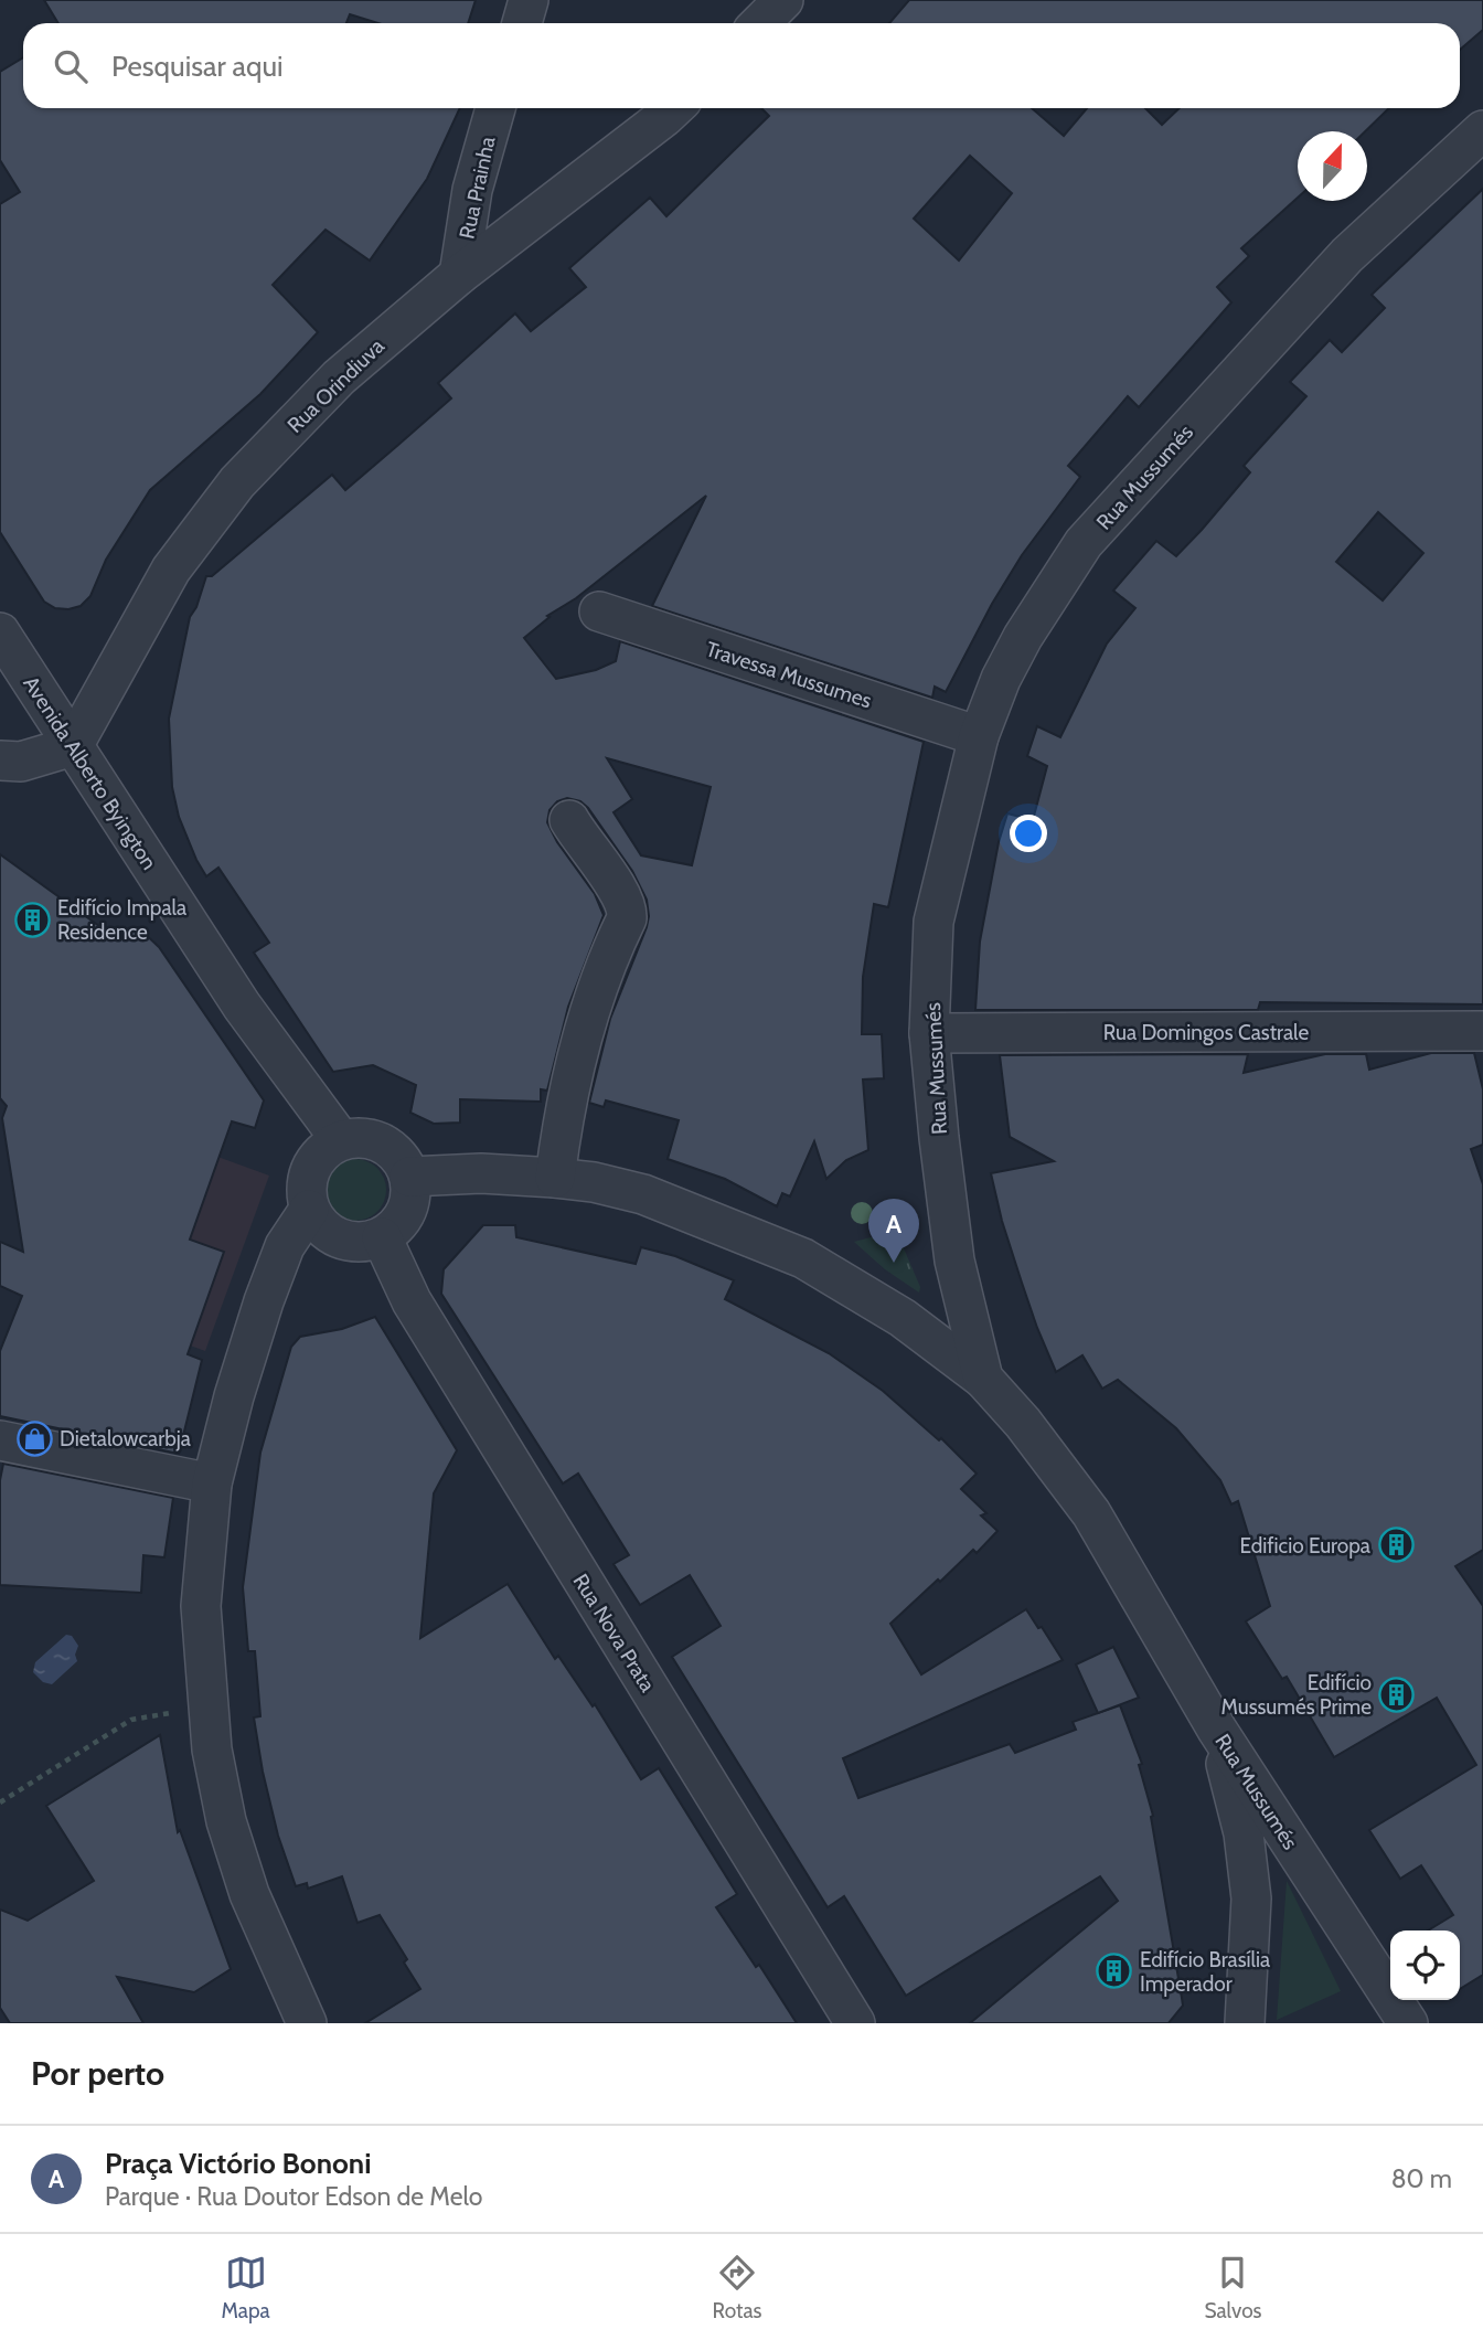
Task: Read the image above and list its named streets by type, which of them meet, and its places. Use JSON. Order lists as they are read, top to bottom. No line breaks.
{"streets":{"street":["Rua Prainha","Rua Orindiuva","Rua Mussumés","Travessa Mussumes","Avenida Alberto Byington","Rua Domingos Castrale","Rua Nova Prata"]},"crossings":[["Rua Prainha","Rua Orindiuva"],["Rua Orindiuva","Avenida Alberto Byington"],["Rua Mussumés","Travessa Mussumes"],["Rua Mussumés","Rua Domingos Castrale"],["Avenida Alberto Byington","Rua Nova Prata"]],"places":{"building":["Edifício Impala Residence","Edificio Europa","Edifício Mussumés Prime","Edifício Brasília Imperador"],"shop":["Dietalowcarbja"]},"north":"top","page":{"search":"Pesquisar aqui","pins":"A","heading":"Por perto","list":[{"mark":"A","name":"Praça Victório Bononi","note":"Parque · Rua Doutor Edson de Melo","value":"80 m"}],"nav":["Mapa","Rotas","Salvos"]}}
